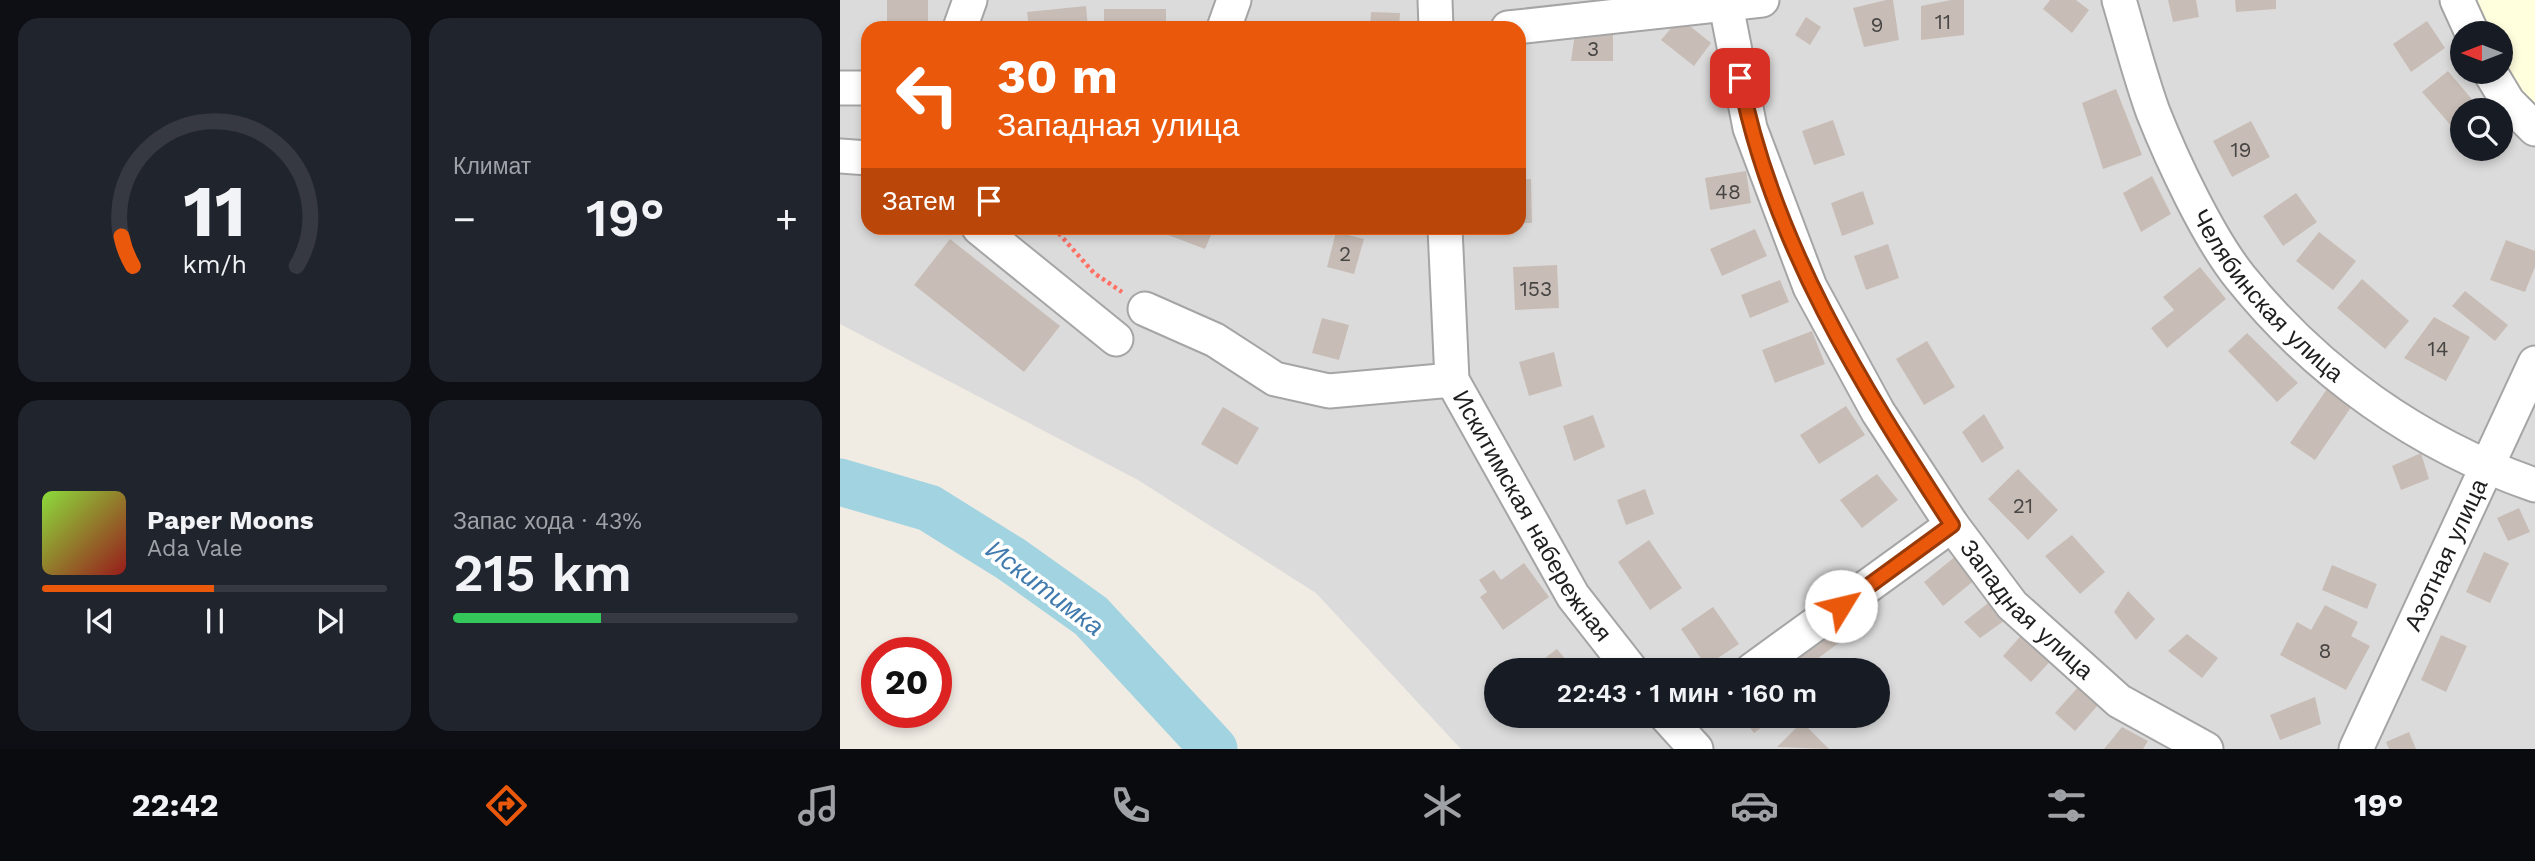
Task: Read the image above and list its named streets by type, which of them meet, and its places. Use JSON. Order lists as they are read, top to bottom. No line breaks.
{"streets":{"lane":["Челябинская улица","Искитимская набережная","Азотная улица","Западная улица"]},"crossings":[["Челябинская улица","Азотная улица"]],"water":["Искитимка"],"house_numbers":["11","9","3","19","48","2","153","14","21","8"],"north":"left","page":{"tile":["Климат",["Запас хода · 43%","215 km"]],"turn":["30 m","Западная улица"],"then":"Затем","heat":["−","19°","+"],"song":["Paper Moons","Ada Vale"],"limit":"20","trip":"22:43 · 1 мин · 160 m","tabs":["22:42","19°"],"gauge":["11","km/h"]}}
